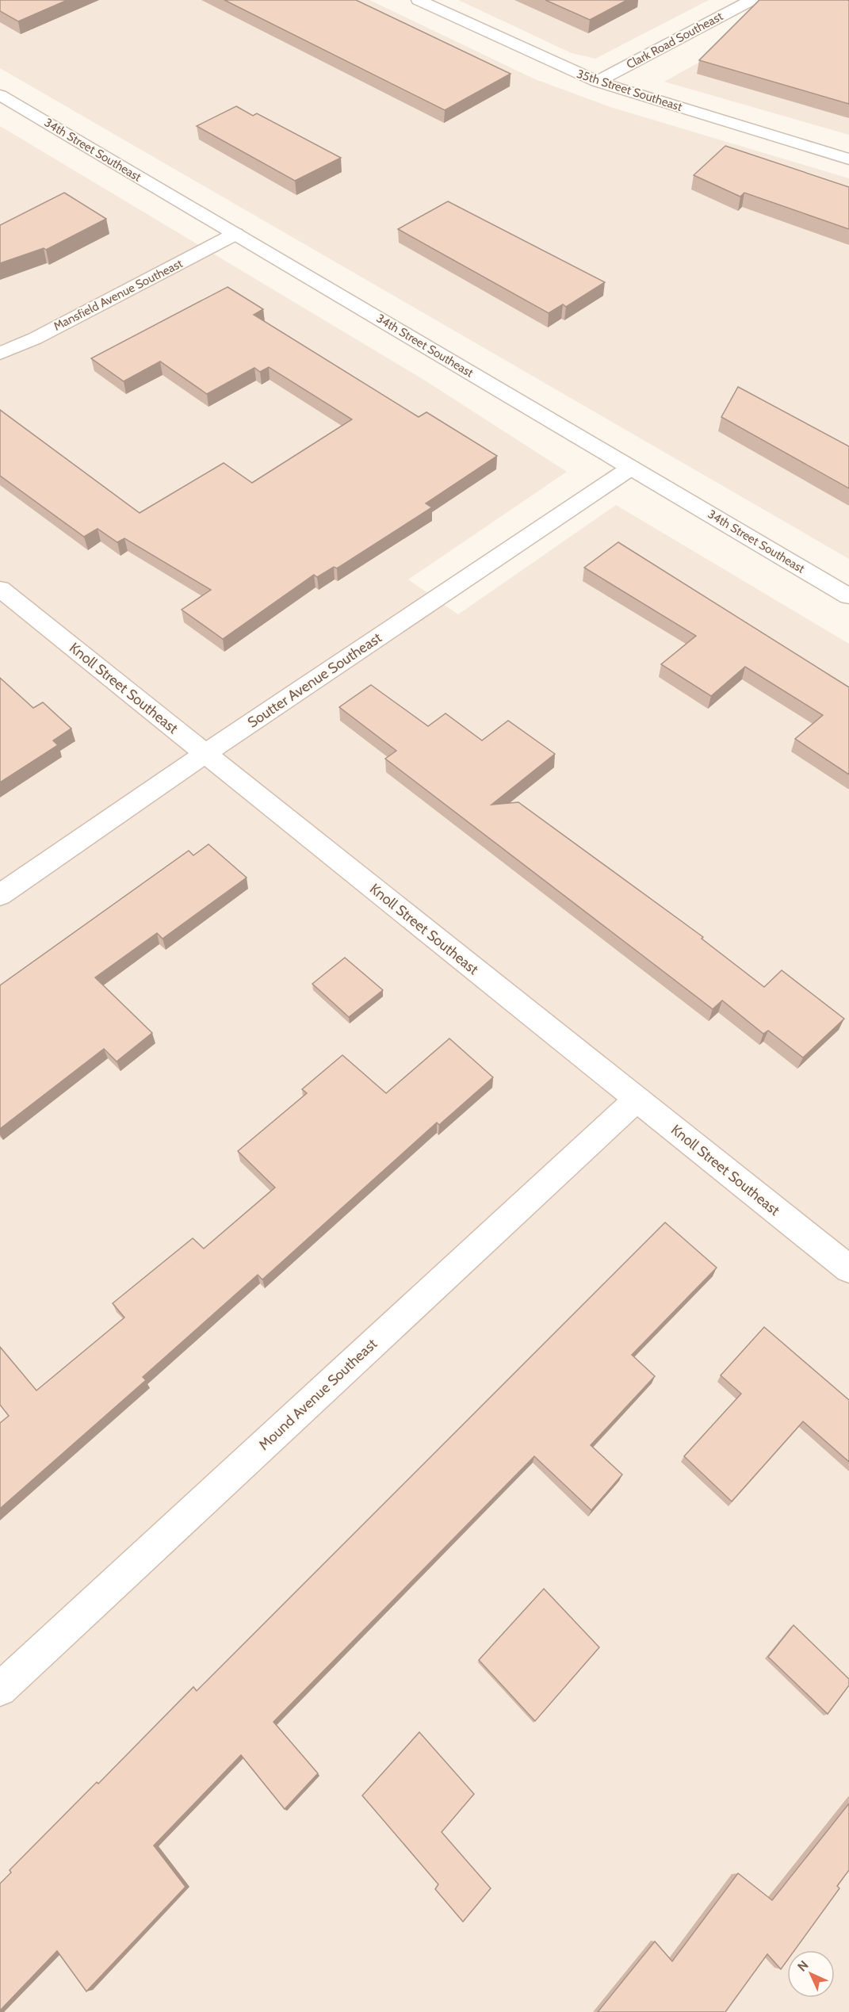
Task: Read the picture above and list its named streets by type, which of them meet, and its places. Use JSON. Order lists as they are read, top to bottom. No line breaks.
{"streets":{"street":["Clark Road Southeast","35th Street Southeast","34th Street Southeast","Mansfield Avenue Southeast","Soutter Avenue Southeast","Knoll Street Southeast","Mound Avenue Southeast"]},"crossings":[["Clark Road Southeast","35th Street Southeast"],["34th Street Southeast","Mansfield Avenue Southeast"],["34th Street Southeast","Soutter Avenue Southeast"],["Soutter Avenue Southeast","Knoll Street Southeast"],["Knoll Street Southeast","Mound Avenue Southeast"]],"north":"top left"}
